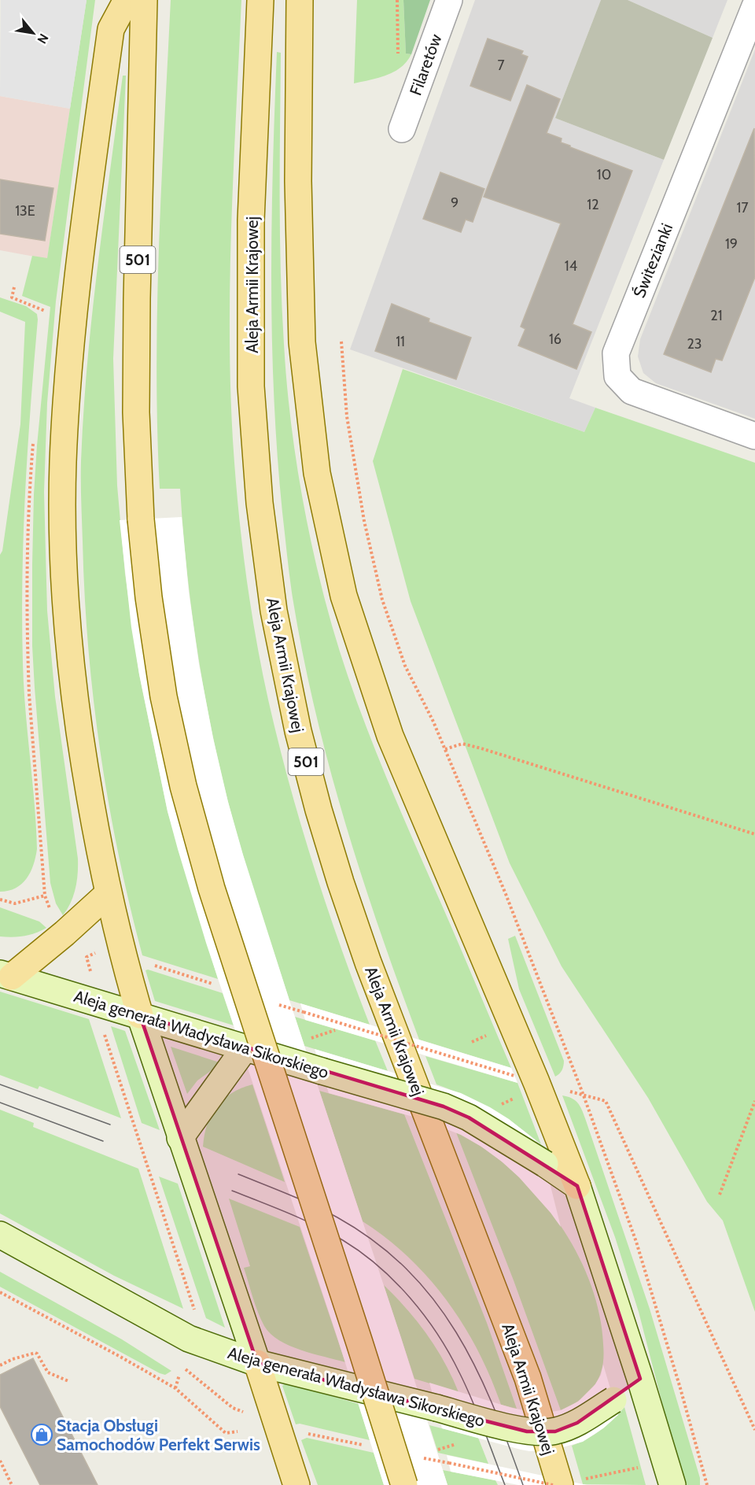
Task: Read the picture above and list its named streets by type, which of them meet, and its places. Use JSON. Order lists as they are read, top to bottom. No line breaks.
{"streets":{"main road":["501","Aleja Armii Krajowej"],"street":["Filaretów","Świtezianki","Aleja generała Władysława Sikorskiego"]},"places":{"shop":["Stacja Obsługi Samochodów Perfekt Serwis"]},"house_numbers":["7","10","9","12","17","13E","19","14","21","16","11","23"],"north":"bottom right"}
